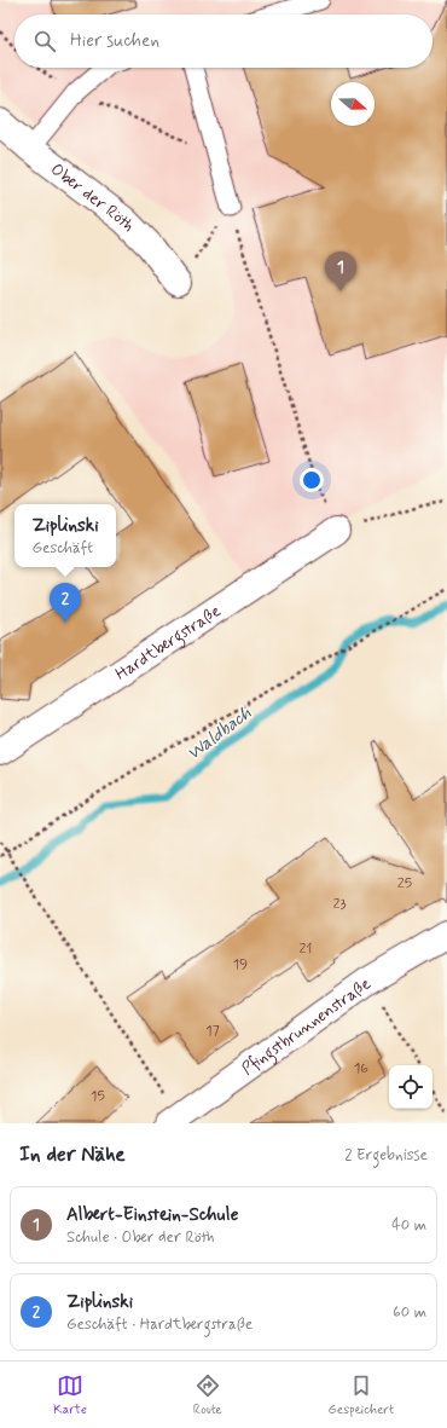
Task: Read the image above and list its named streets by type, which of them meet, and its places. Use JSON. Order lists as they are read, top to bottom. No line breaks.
{"streets":{"street":["Ober der Röth","Hardtbergstraße","Pfingstbrunnenstraße"]},"water":["Waldbach"],"house_numbers":["25","23","21","19","17","16","15"],"north":"right","page":{"search":"Hier suchen","pins":["1","2"],"popup":["Ziplinski","Geschäft"],"heading":["In der Nähe","2 Ergebnisse"],"list":[{"mark":"1","name":"Albert-Einstein-Schule","note":"Schule · Ober der Röth","value":"40 m"},{"mark":"2","name":"Ziplinski","note":"Geschäft · Hardtbergstraße","value":"60 m"}],"nav":["Karte","Route","Gespeichert"]}}
